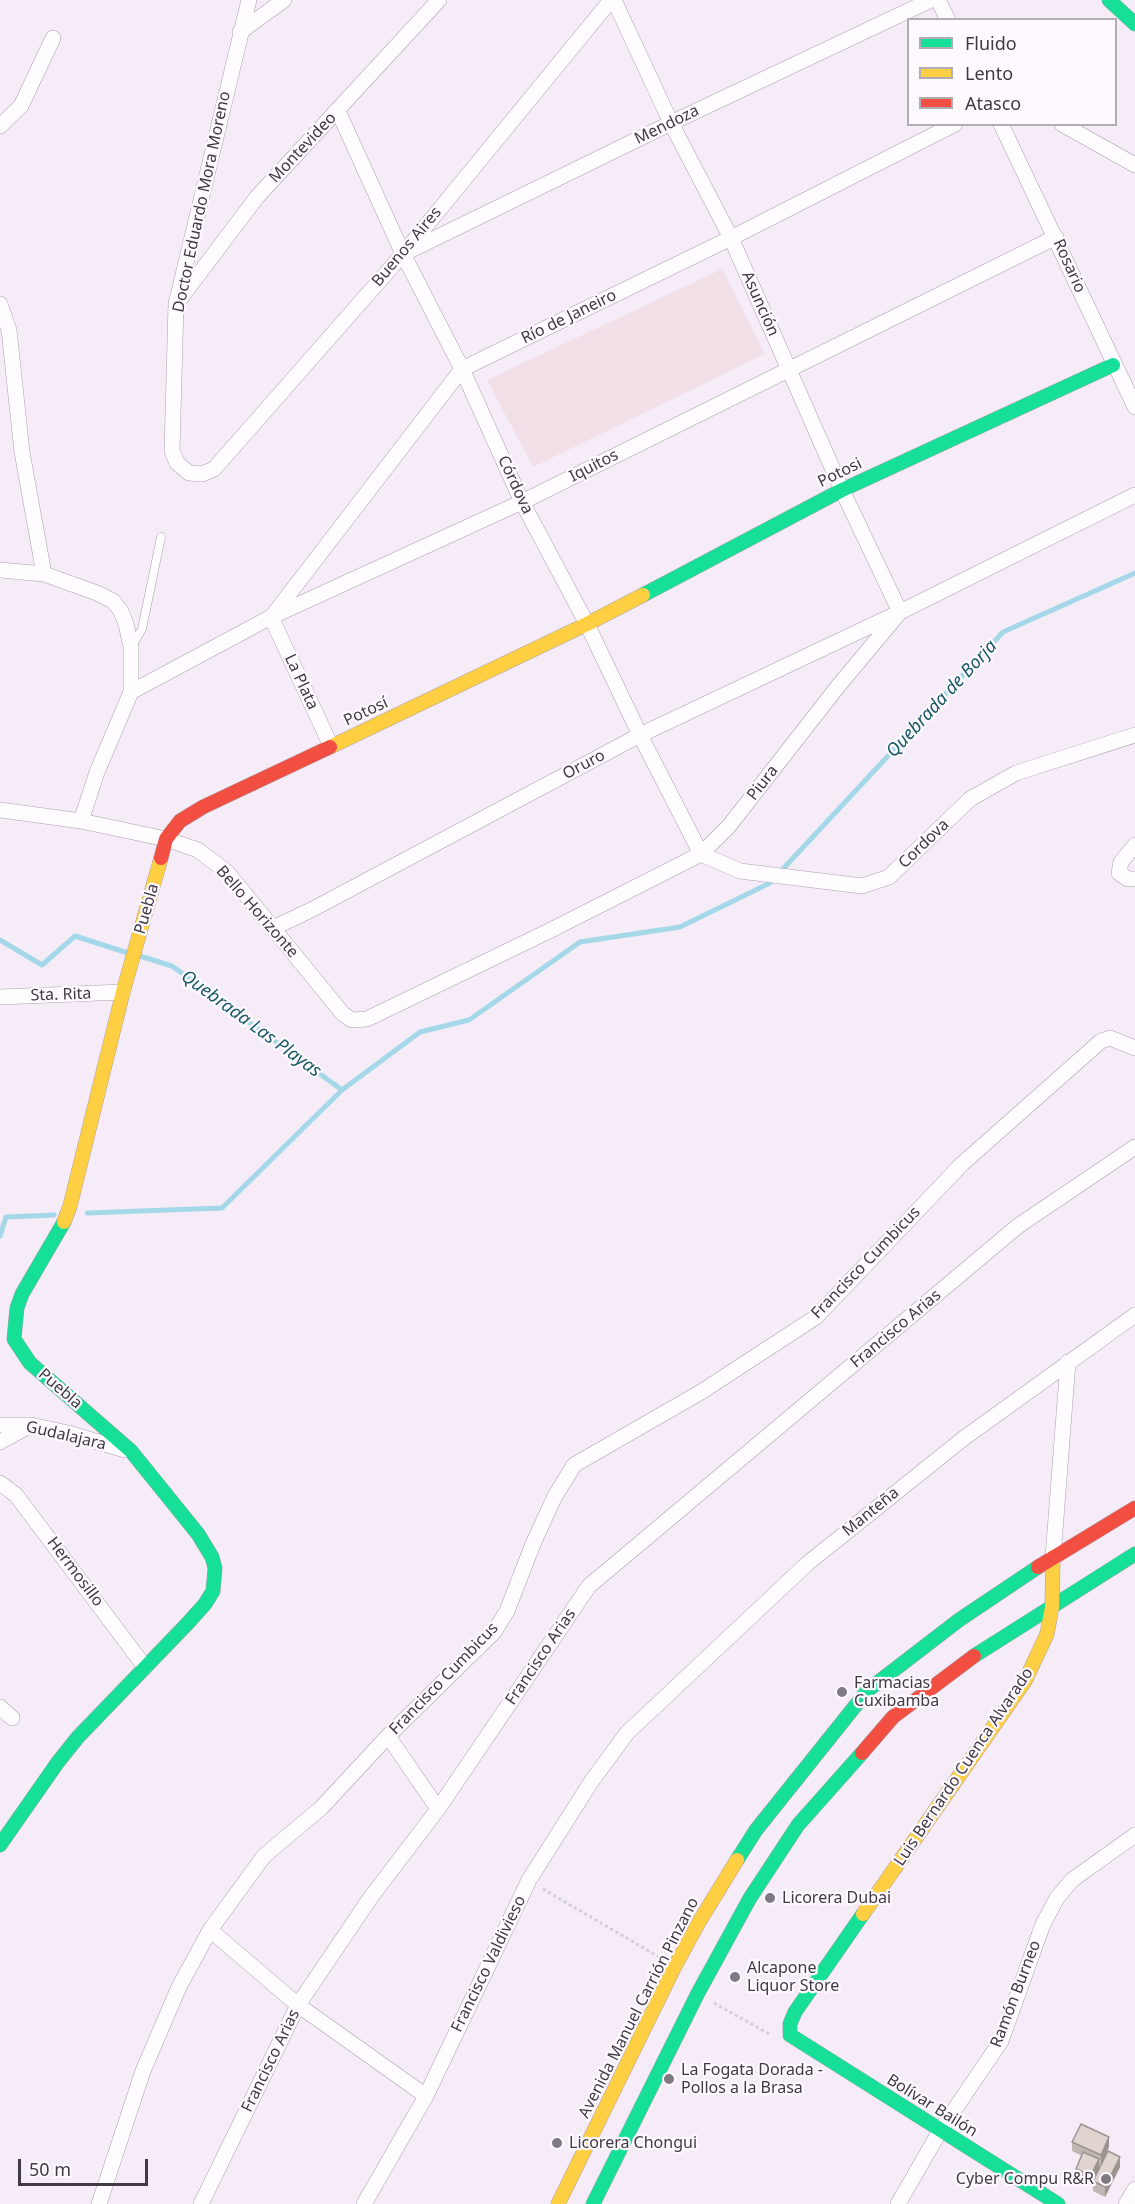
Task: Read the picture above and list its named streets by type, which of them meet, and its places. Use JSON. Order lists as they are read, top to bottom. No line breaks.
{"streets":{"street":["Mendoza","Montevideo","Doctor Eduardo Mora Moreno","Buenos Aires","Rosario","Asunción","Río de Janeiro","Iquitos","Potosi","Córdova","La Plata","Potosí","Oruro","Piura","Cordova","Puebla","Bello Horizonte","Sta. Rita","Francisco Cumbicus","Francisco Arias","Gudalajara","Manteña","Hermosillo","Luis Bernardo Cuenca Alvarado","Francisco Valdivieso","Ramón Burneo","Avenida Manuel Carrión Pinzano","Bolívar Bailón"]},"crossings":[["Mendoza","Buenos Aires"],["Mendoza","Asunción"],["Mendoza","Córdova"],["Montevideo","Doctor Eduardo Mora Moreno"],["Montevideo","Córdova"],["Doctor Eduardo Mora Moreno","Buenos Aires"],["Buenos Aires","Asunción"],["Buenos Aires","Córdova"],["Rosario","Iquitos"],["Rosario","Potosi"],["Asunción","Río de Janeiro"],["Asunción","Iquitos"],["Asunción","Potosi"],["Asunción","Oruro"],["Asunción","Piura"],["Río de Janeiro","Iquitos"],["Río de Janeiro","Córdova"],["Río de Janeiro","La Plata"],["Iquitos","Córdova"],["Iquitos","La Plata"],["Potosi","Córdova"],["Potosi","Potosí"],["Córdova","Potosí"],["Córdova","Oruro"],["Córdova","Piura"],["Córdova","Cordova"],["La Plata","Potosí"],["Potosí","Puebla"],["Potosí","Bello Horizonte"],["Oruro","Piura"],["Oruro","Bello Horizonte"],["Piura","Cordova"],["Piura","Bello Horizonte"],["Puebla","Bello Horizonte"],["Puebla","Sta. Rita"],["Puebla","Gudalajara"],["Puebla","Hermosillo"],["Manteña","Luis Bernardo Cuenca Alvarado"],["Manteña","Francisco Valdivieso"],["Luis Bernardo Cuenca Alvarado","Avenida Manuel Carrión Pinzano"],["Luis Bernardo Cuenca Alvarado","Bolívar Bailón"],["Ramón Burneo","Bolívar Bailón"]],"water":["Quebrada de Borja","Quebrada Las Playas"],"places":["Farmacias Cuxibamba","Licorera Dubai","Alcapone Liquor Store","La Fogata Dorada - Pollos a la Brasa","Licorera Chongui","Cyber Compu R&R"],"legend":["Fluido","Lento","Atasco"],"scale_bar":"50 m"}
